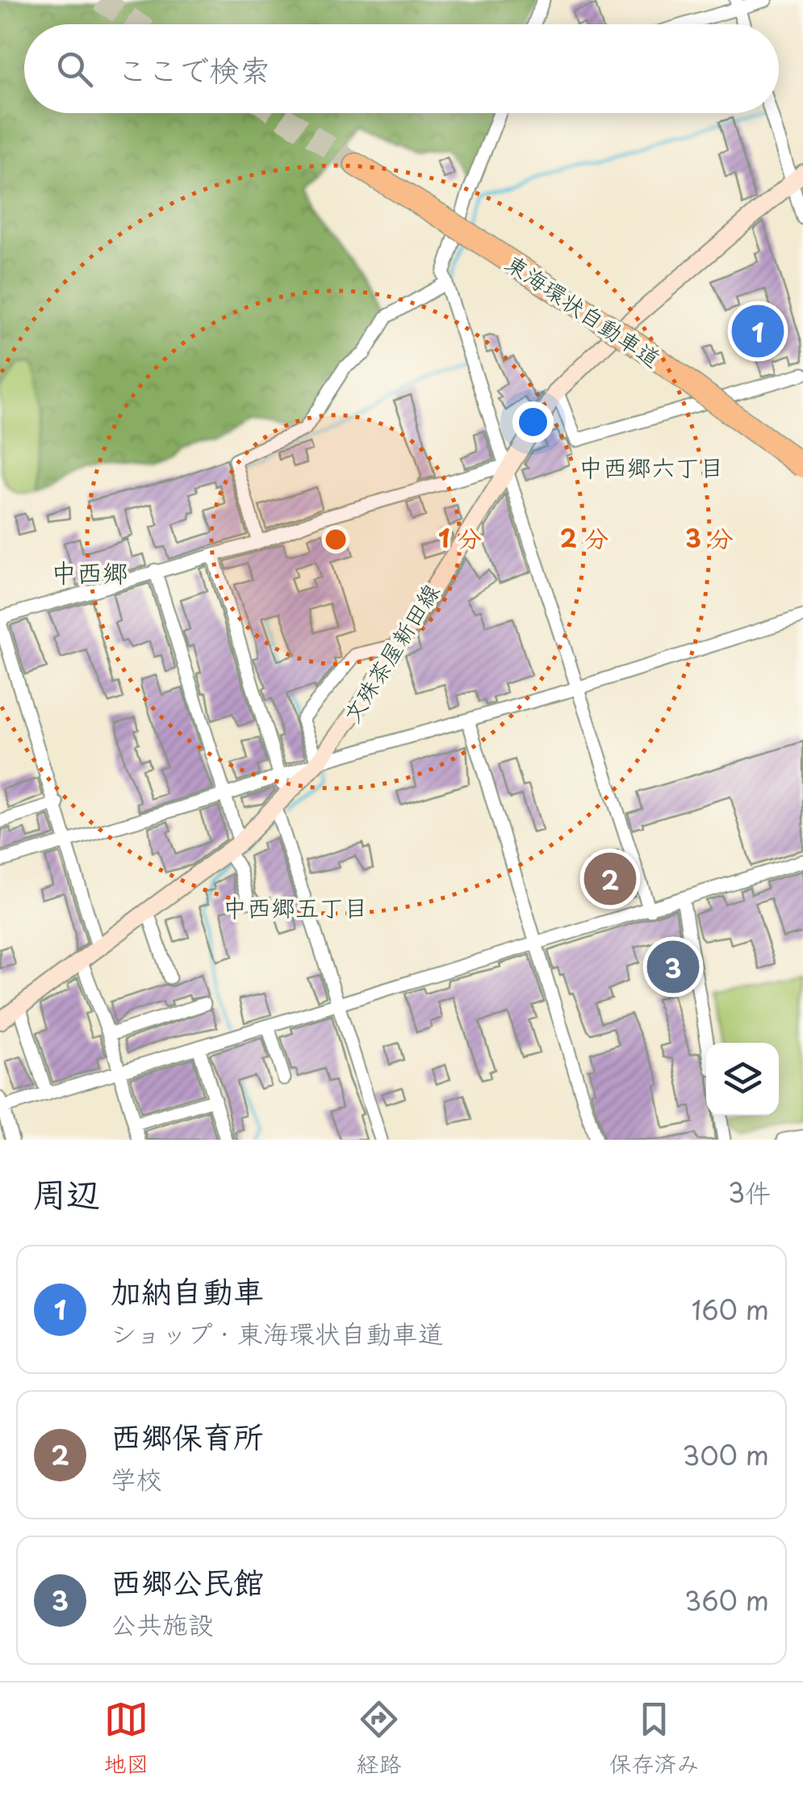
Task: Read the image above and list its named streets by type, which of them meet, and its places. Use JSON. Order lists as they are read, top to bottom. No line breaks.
{"streets":{"highway":["東海環状自動車道"],"main road":["文殊茶屋新田線"]},"districts":["中西郷六丁目","中西郷","中西郷五丁目"],"page":{"search":"ここで検索","pins":["1","2","3"],"heading":["周辺","3件"],"list":[{"mark":"1","name":"加納自動車","note":"ショップ · 東海環状自動車道","value":"160 m"},{"mark":"2","name":"西郷保育所","note":"学校","value":"300 m"},{"mark":"3","name":"西郷公民館","note":"公共施設","value":"360 m"}],"nav":["地図","経路","保存済み"]},"rings":["1 分","2 分","3 分"]}
